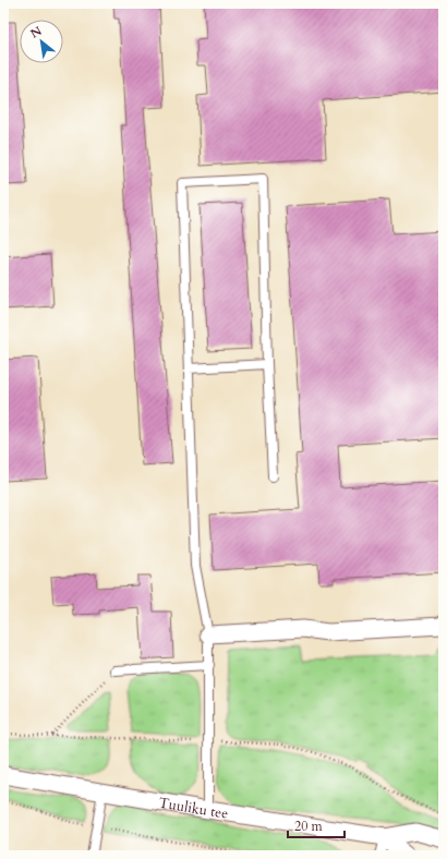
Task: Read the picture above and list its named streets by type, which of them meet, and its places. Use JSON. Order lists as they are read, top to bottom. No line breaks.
{"streets":{"street":["Tuuliku tee"]},"scale_bar":"20 m","north":"top left"}
